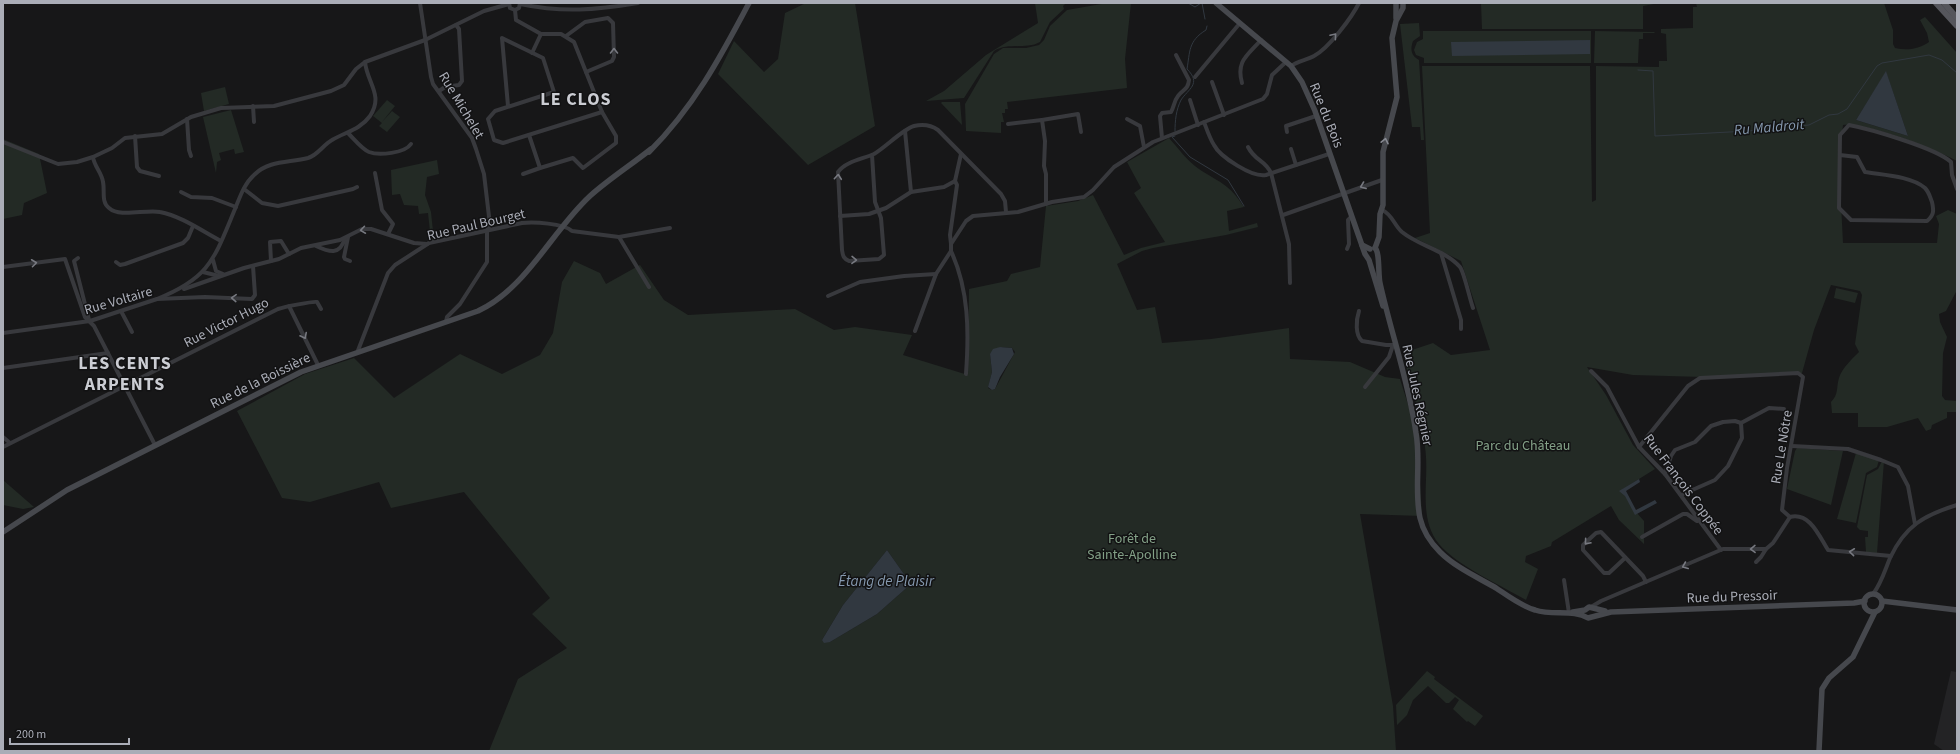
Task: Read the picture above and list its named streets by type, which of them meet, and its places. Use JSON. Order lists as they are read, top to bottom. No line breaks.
{"streets":{"street":["Rue Michelet","Rue du Bois","Rue Paul Bourget","Rue Voltaire","Rue Victor Hugo","Rue de la Boissière","Rue Jules Régnier","Rue Le Nôtre","Rue François Coppée","Rue du Pressoir"]},"crossings":[["Rue Michelet","Rue Paul Bourget"],["Rue Michelet","Rue de la Boissière"],["Rue du Bois","Rue Jules Régnier"],["Rue Paul Bourget","Rue de la Boissière"],["Rue Le Nôtre","Rue François Coppée"]],"districts":["LE CLOS","LES CENTS ARPENTS"],"water":["Ru Maldroit","Étang de Plaisir"],"parks":["Parc du Château","Forêt de Sainte-Apolline"],"scale_bar":"200 m"}
